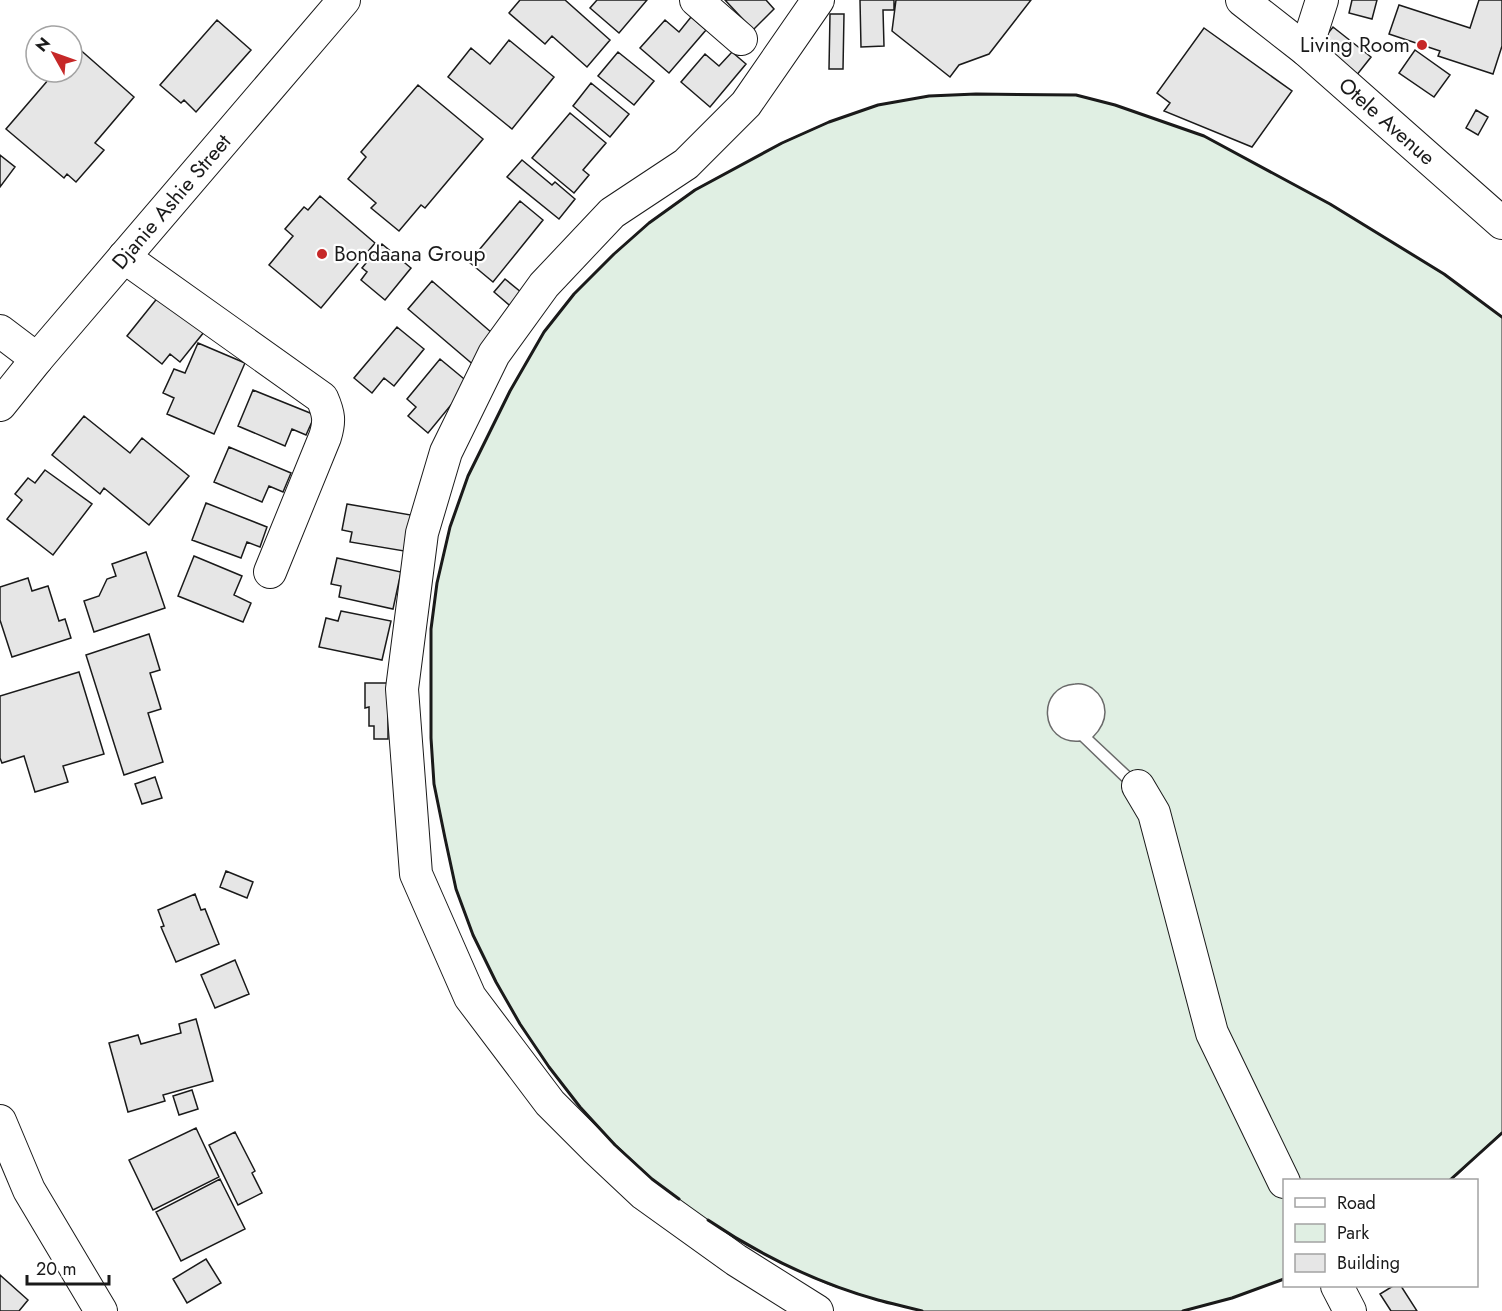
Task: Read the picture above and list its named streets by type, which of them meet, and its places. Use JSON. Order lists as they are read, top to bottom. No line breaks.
{"streets":{"street":["Otele Avenue","Djanie Ashie Street"]},"places":["Living Room","Bondaana Group"],"legend":["Road","Park","Building"],"scale_bar":"20 m","north":"top left"}
